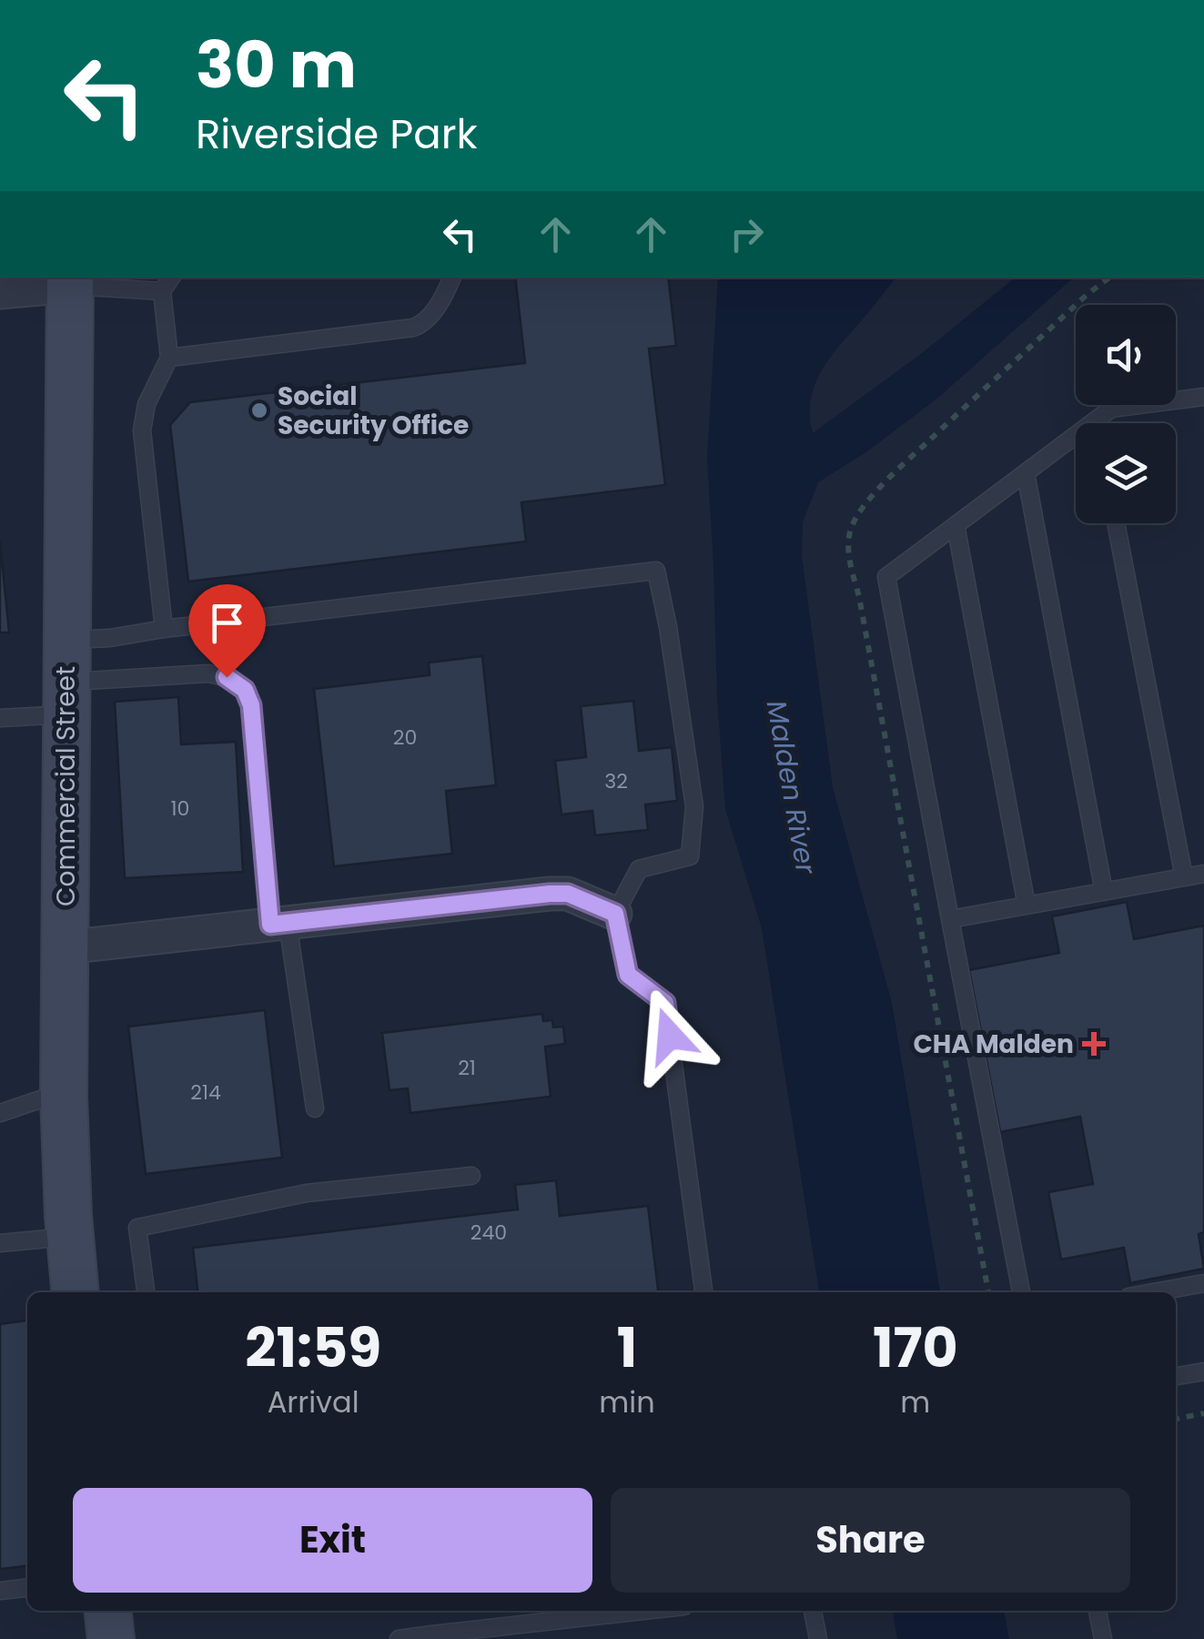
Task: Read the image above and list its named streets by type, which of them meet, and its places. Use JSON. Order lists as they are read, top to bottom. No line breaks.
{"streets":{"main road":["Commercial Street"]},"water":["Malden River"],"places":{"other":["Social Security Office"],"health":["CHA Malden"]},"house_numbers":["20","32","10","21","214","240"],"page":{"turn":["30 m","Riverside Park"],"eta":["21:59","Arrival","1","min","170","m"],"buttons":["Exit","Share"]}}
